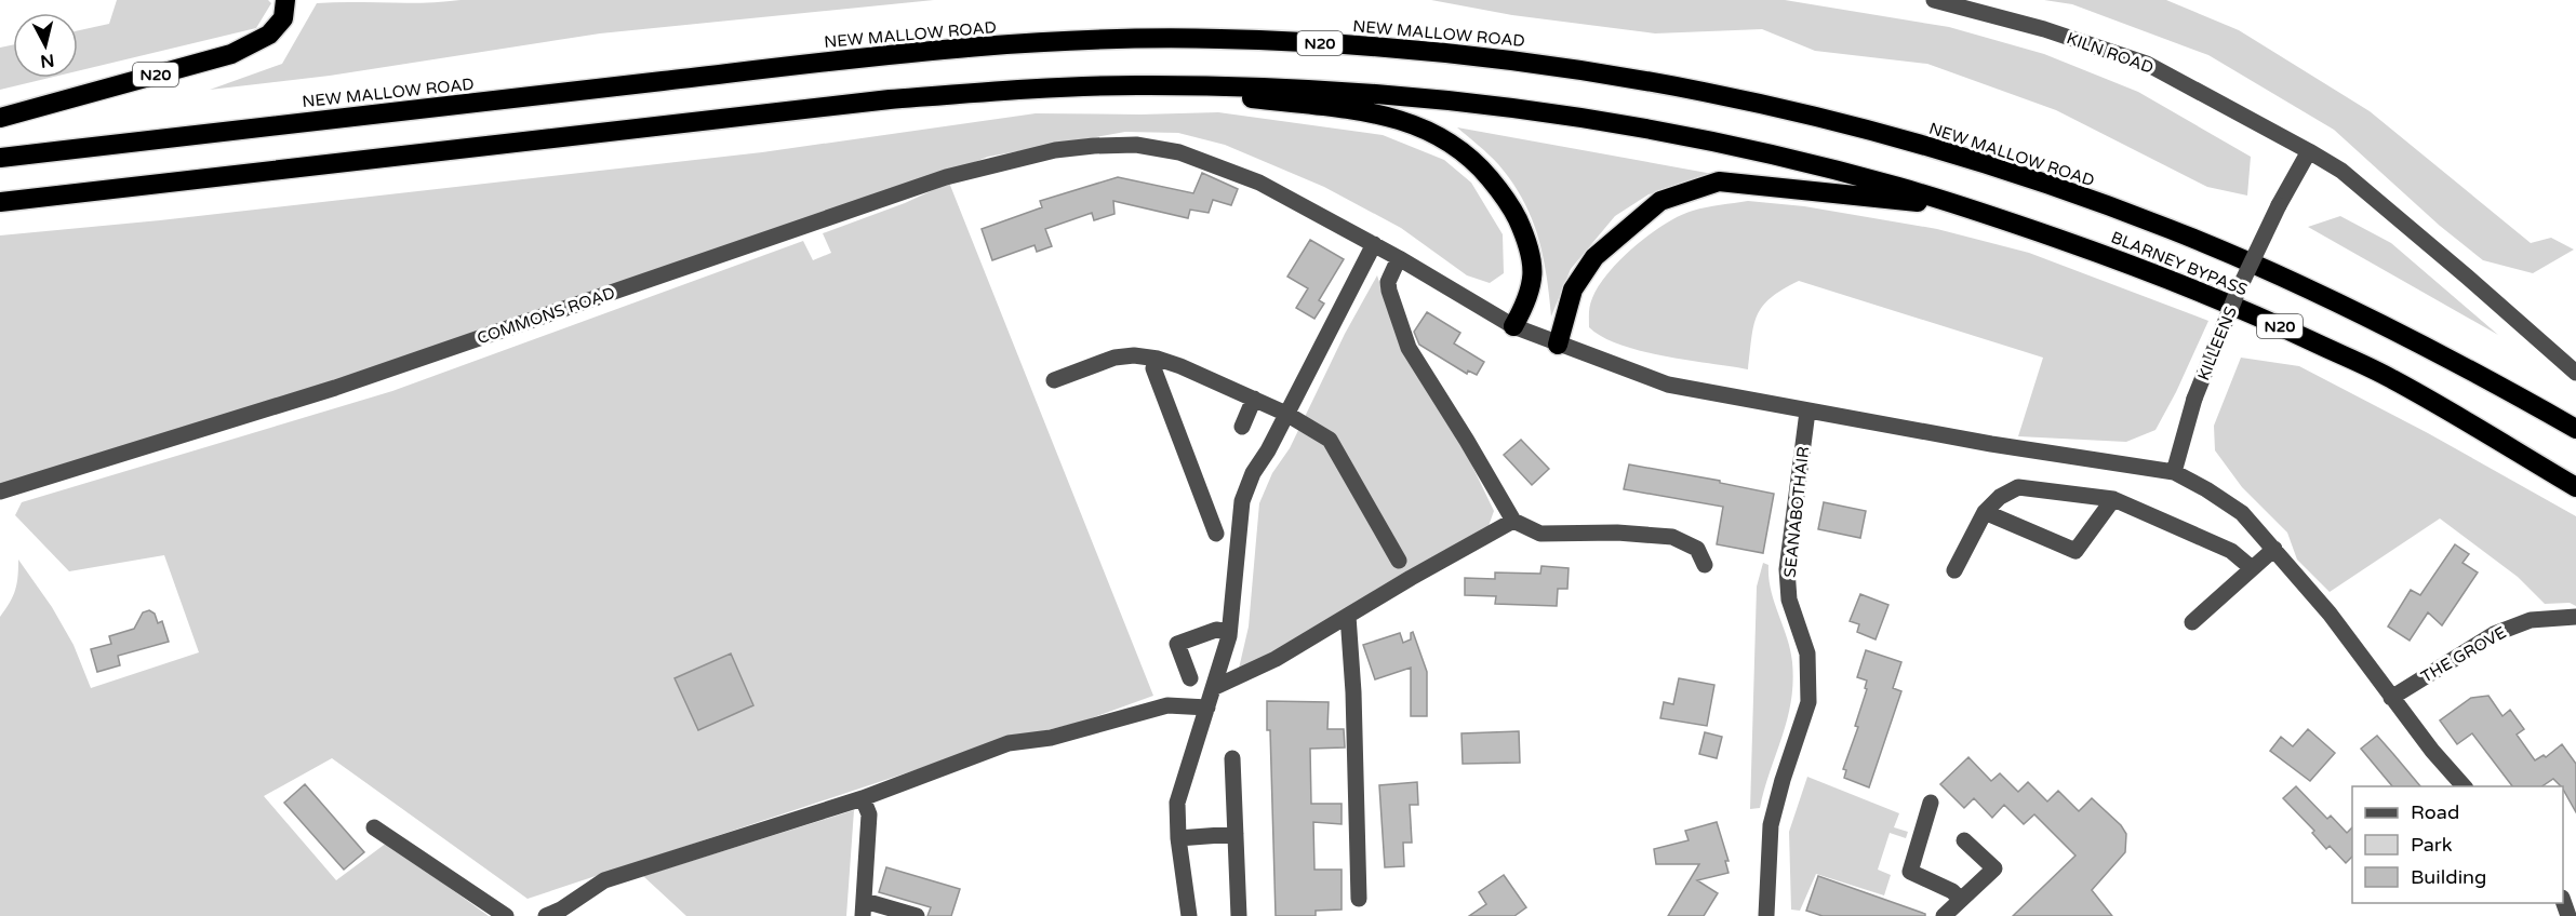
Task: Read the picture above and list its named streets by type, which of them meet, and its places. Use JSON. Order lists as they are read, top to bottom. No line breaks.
{"streets":{"highway":["NEW MALLOW ROAD","N20","BLARNEY BYPASS"],"street":["KILN ROAD","COMMONS ROAD","KILLEENS","SEANABOTHAIR","THE GROVE"]},"crossings":[["N20","BLARNEY BYPASS"],["N20","COMMONS ROAD"],["KILN ROAD","KILLEENS"],["COMMONS ROAD","KILLEENS"],["COMMONS ROAD","SEANABOTHAIR"],["COMMONS ROAD","THE GROVE"]],"legend":["Road","Park","Building"],"north":"bottom"}
